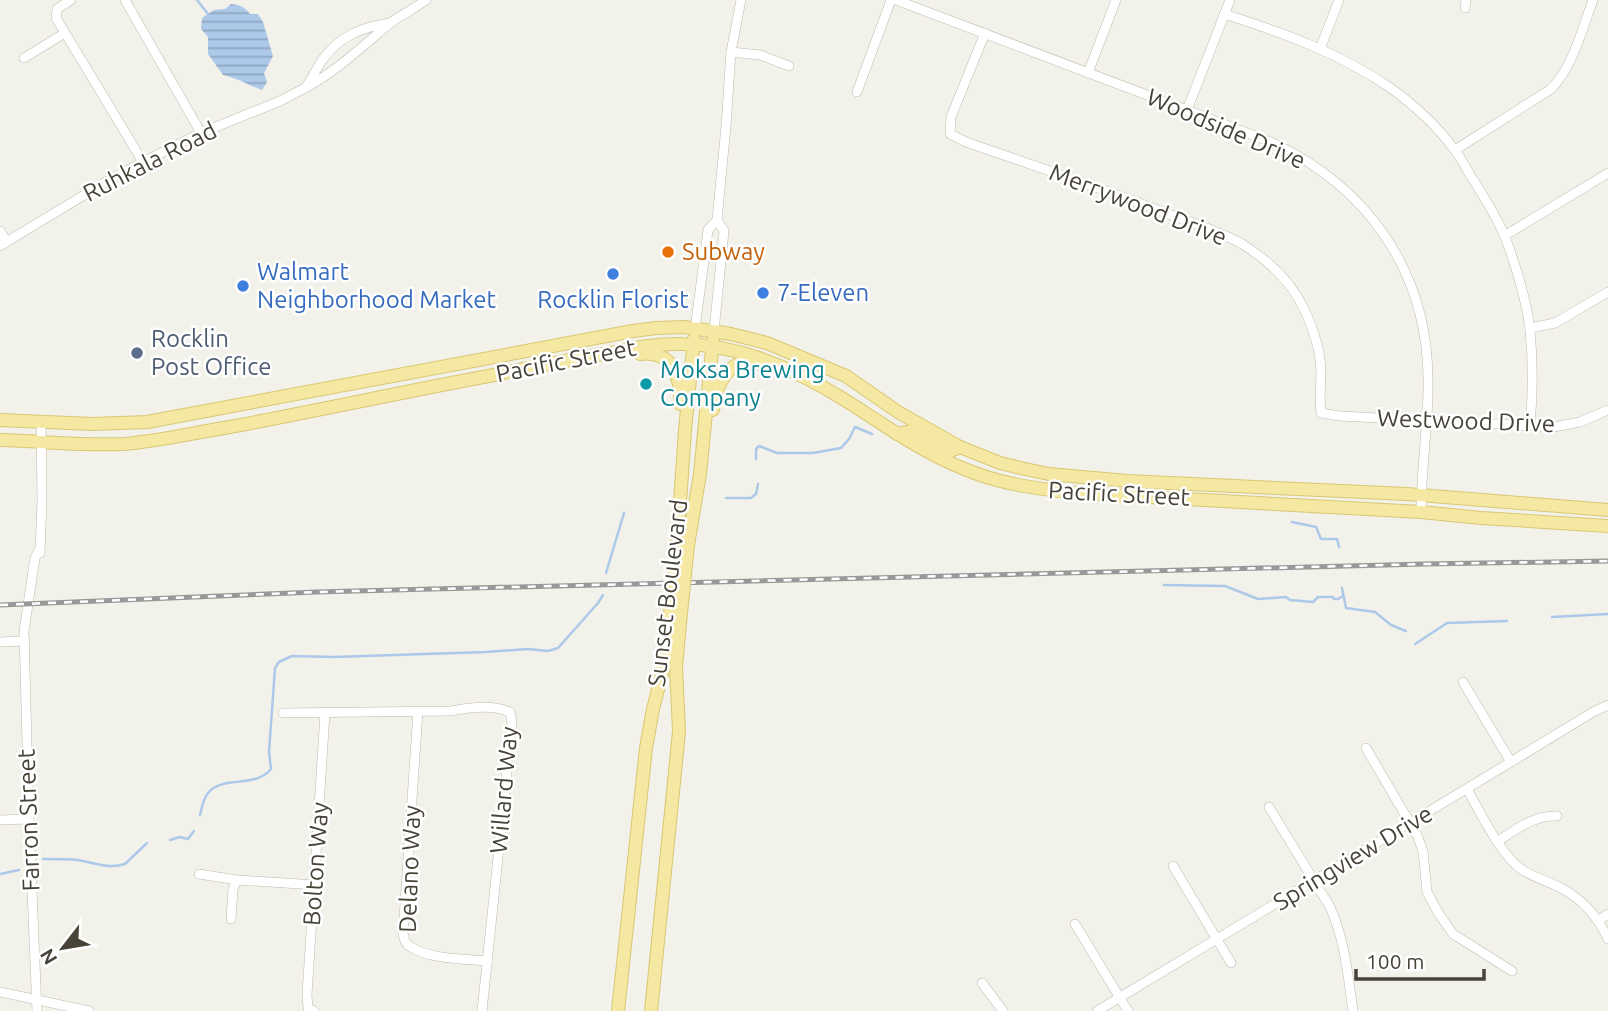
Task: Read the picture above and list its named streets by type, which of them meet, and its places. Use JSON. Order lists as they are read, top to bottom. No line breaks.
{"streets":{"main road":["Pacific Street","Sunset Boulevard"],"street":["Woodside Drive","Ruhkala Road","Merrywood Drive","Westwood Drive","Willard Way","Farron Street","Springview Drive","Bolton Way","Delano Way"]},"crossings":[["Woodside Drive","Merrywood Drive"],["Woodside Drive","Pacific Street"],["Woodside Drive","Westwood Drive"],["Merrywood Drive","Westwood Drive"],["Pacific Street","Sunset Boulevard"],["Pacific Street","Farron Street"],["Willard Way","Bolton Way"],["Willard Way","Delano Way"]],"places":["Subway","Rocklin Florist","Walmart Neighborhood Market","7-Eleven","Rocklin Post Office","Moksa Brewing Company"],"scale_bar":"100 m","north":"bottom left"}
